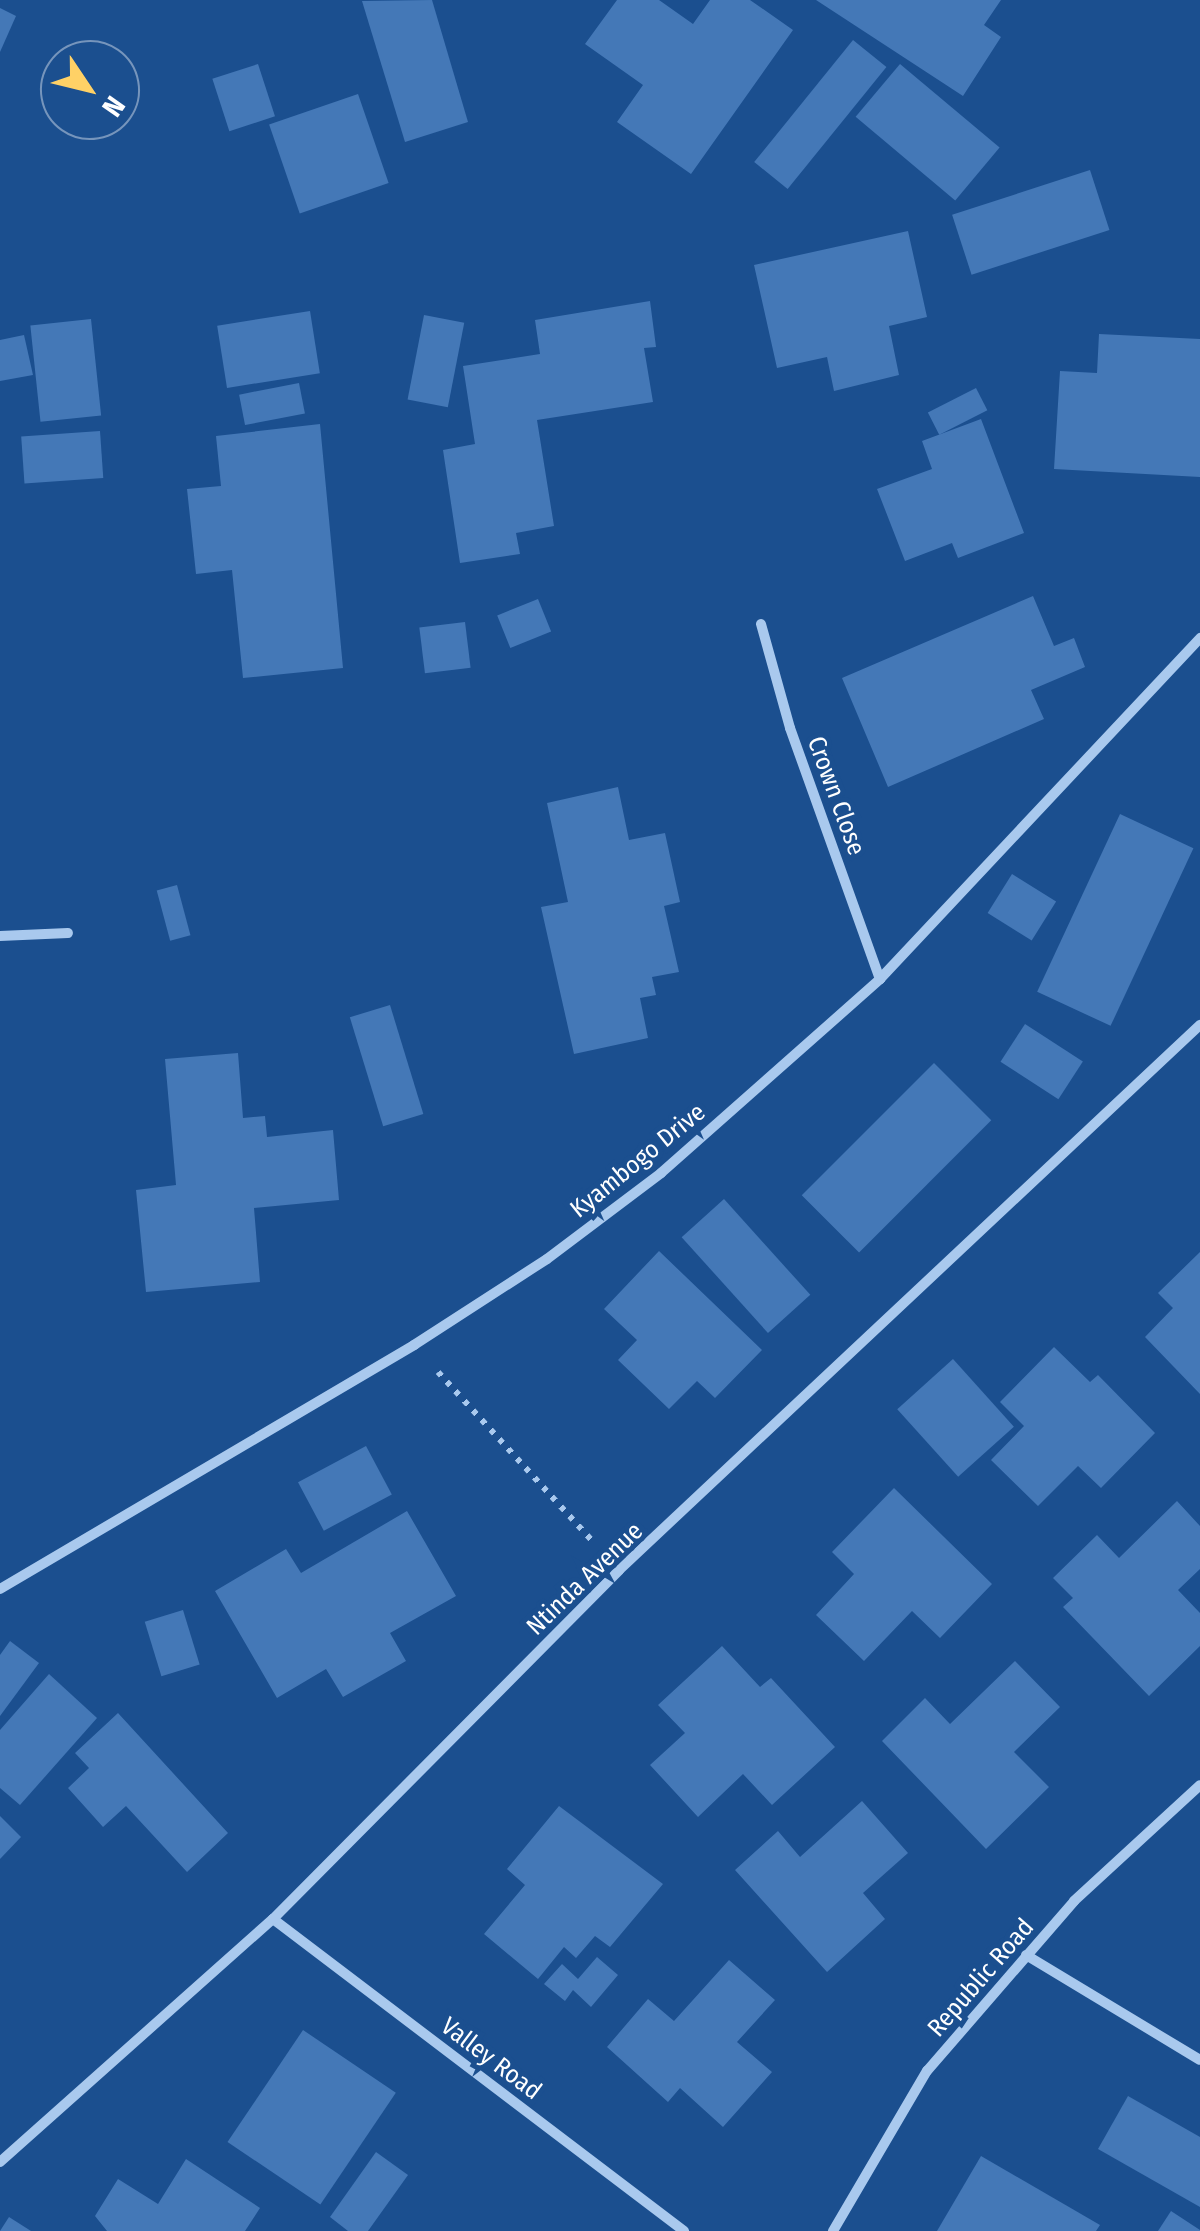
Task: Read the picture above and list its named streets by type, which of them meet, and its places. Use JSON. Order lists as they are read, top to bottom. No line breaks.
{"streets":{"street":["Crown Close","Kyambogo Drive","Ntinda Avenue","Republic Road","Valley Road"]},"crossings":[["Crown Close","Kyambogo Drive"],["Ntinda Avenue","Valley Road"]],"north":"bottom right"}
